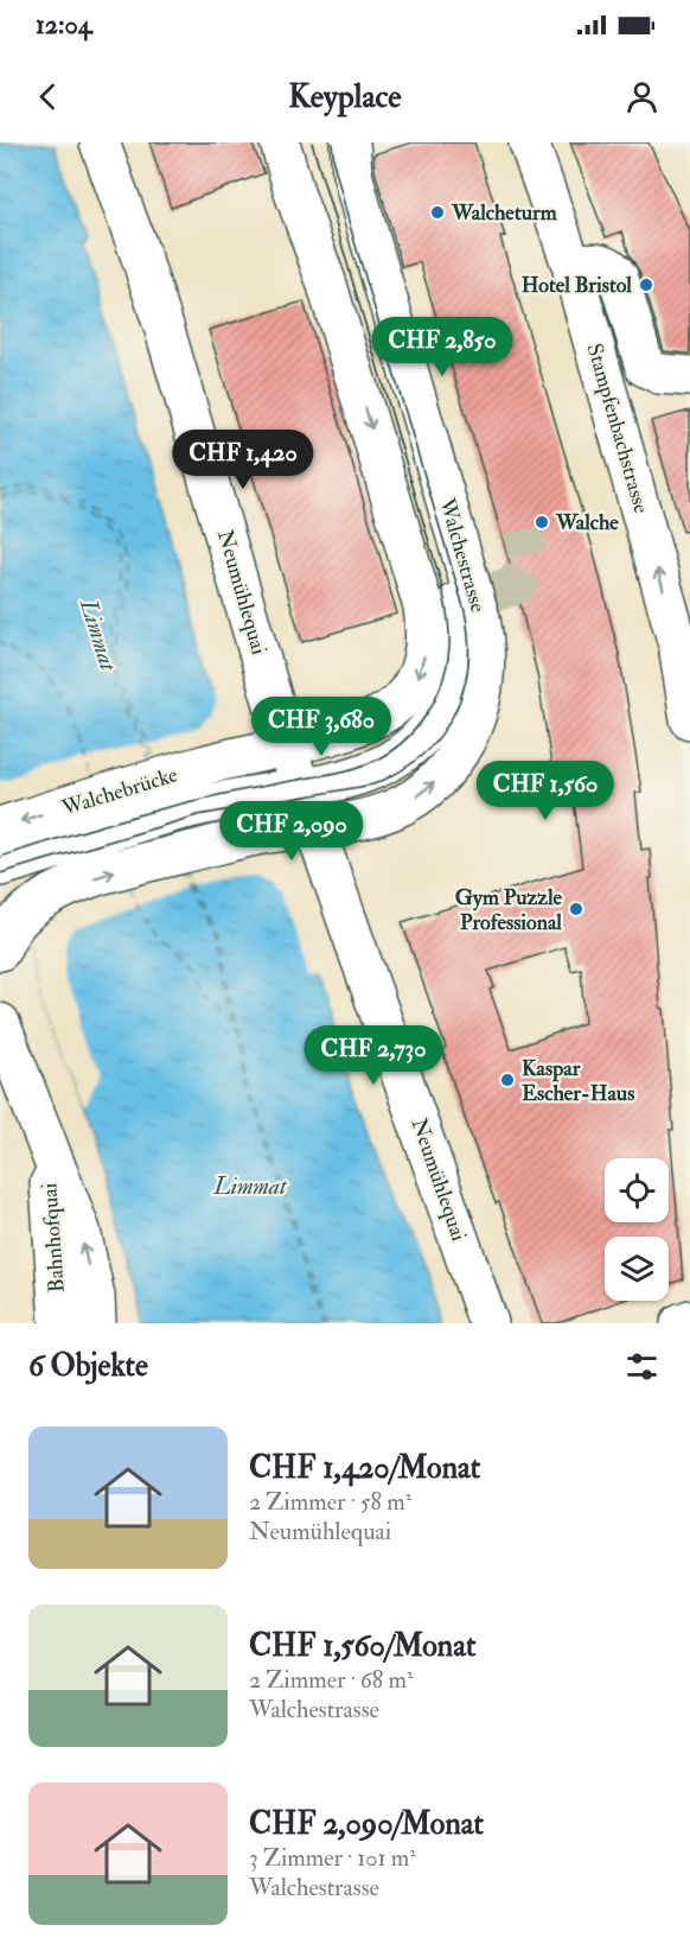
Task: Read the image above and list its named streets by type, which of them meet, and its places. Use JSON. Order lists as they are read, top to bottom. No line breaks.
{"streets":{"street":["Stampfenbachstrasse","Walchestrasse","Neumühlequai","Walchebrücke","Bahnhofquai"]},"crossings":[["Walchestrasse","Neumühlequai"],["Walchestrasse","Walchebrücke"]],"one_way":["Stampfenbachstrasse","Walchebrücke"],"water":["Limmat"],"places":["Walcheturm","Hotel Bristol","Walche","Gym Puzzle Professional","Kaspar Escher-Haus"],"page":{"status":"12:04","header":"Keyplace","price":["CHF 2,850","CHF 1,420","CHF 3,680","CHF 1,560","CHF 2,090","CHF 2,730"],"heading":"6 Objekte","list":[{"name":"CHF 1,420/Monat","note":"2 Zimmer · 58 m² · Neumühlequai"},{"name":"CHF 1,560/Monat","note":"2 Zimmer · 68 m² · Walchestrasse"},{"name":"CHF 2,090/Monat","note":"3 Zimmer · 101 m² · Walchestrasse"}]}}
